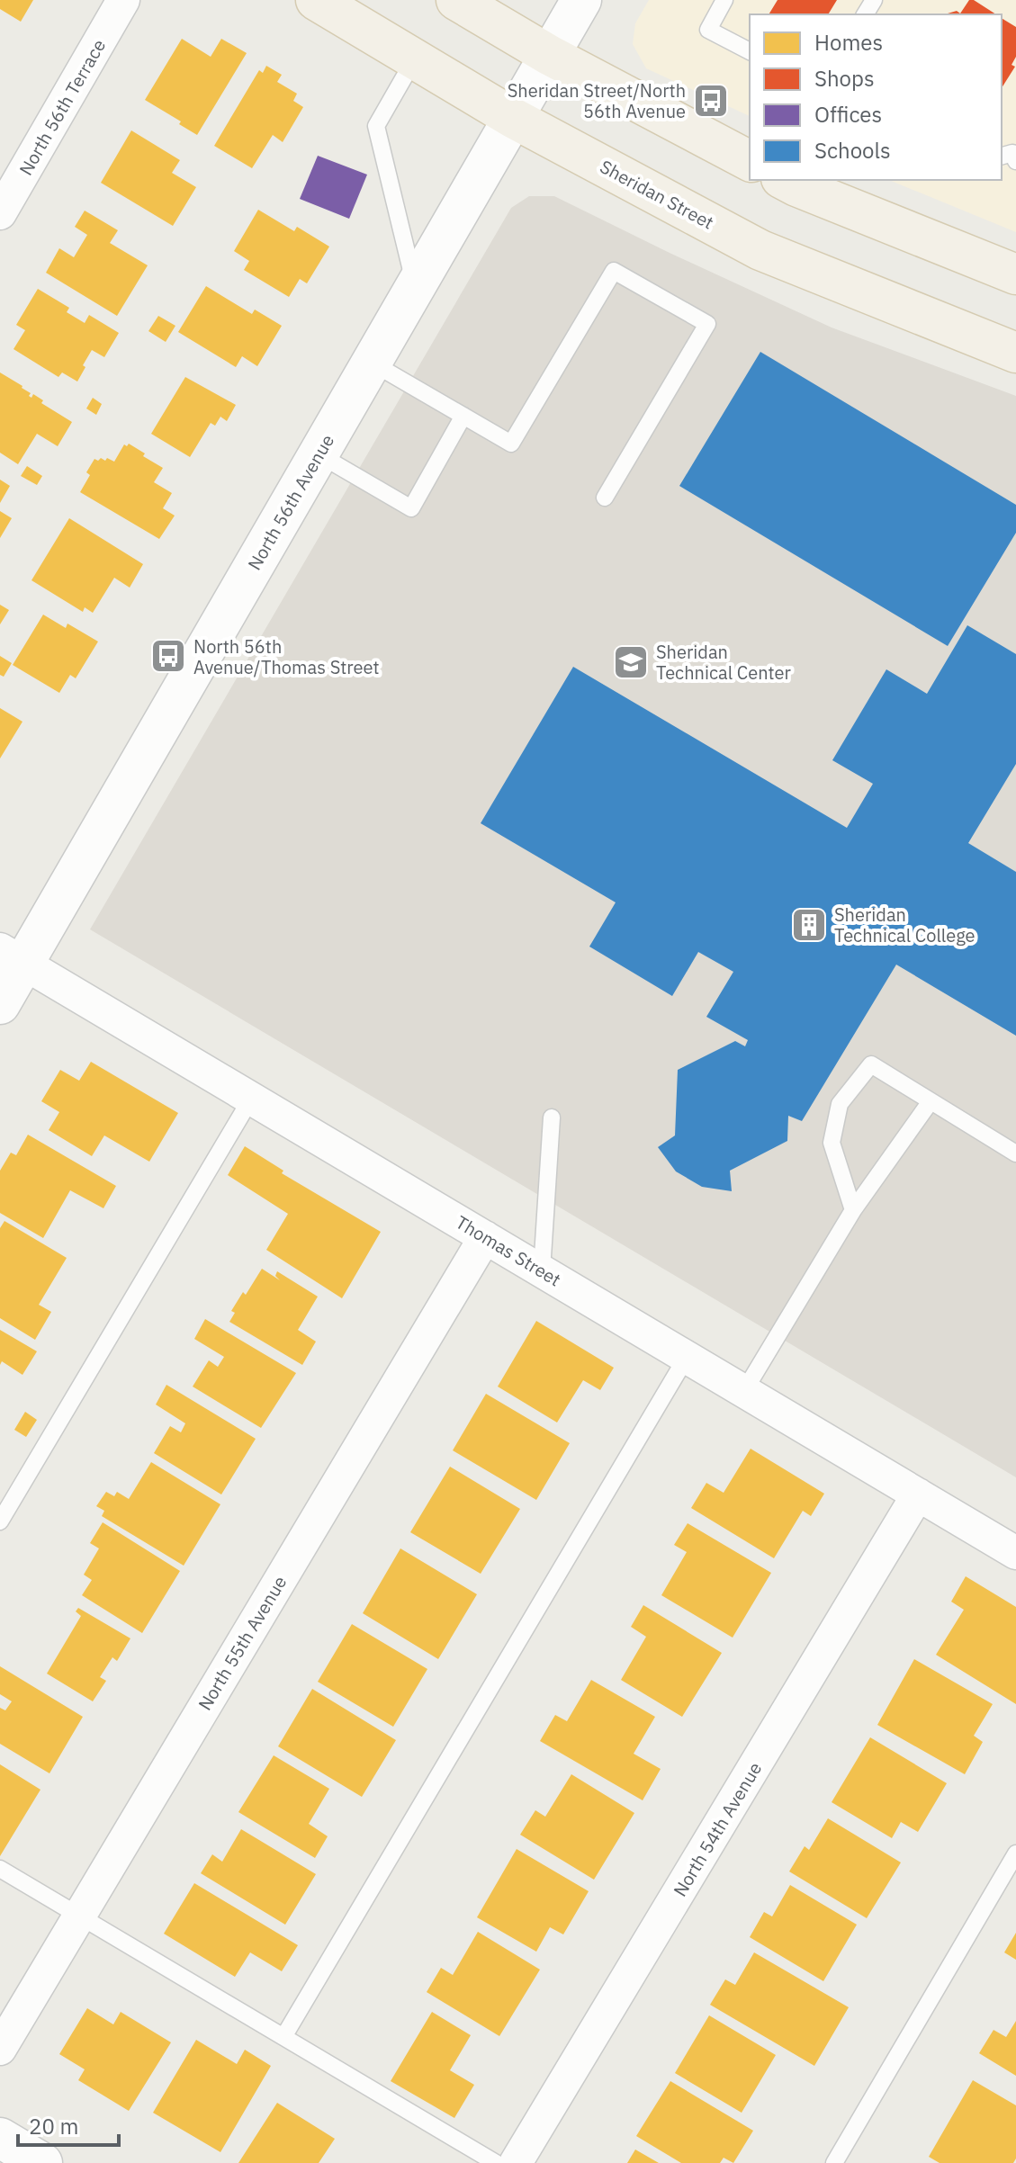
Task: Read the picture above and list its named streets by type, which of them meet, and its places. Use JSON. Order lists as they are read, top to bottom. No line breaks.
{"streets":{"main road":["Sheridan Street"],"street":["North 56th Terrace","North 56th Avenue","Thomas Street","North 55th Avenue","North 54th Avenue"]},"crossings":[["Sheridan Street","North 56th Avenue"],["North 56th Avenue","Thomas Street"],["Thomas Street","North 55th Avenue"],["Thomas Street","North 54th Avenue"]],"places":{"bus stop":["Sheridan Street/North 56th Avenue","North 56th Avenue/Thomas Street"],"school or university":["Sheridan Technical Center"],"building":["Sheridan Technical College"]},"legend":["Homes","Shops","Offices","Schools"],"scale_bar":"20 m"}
